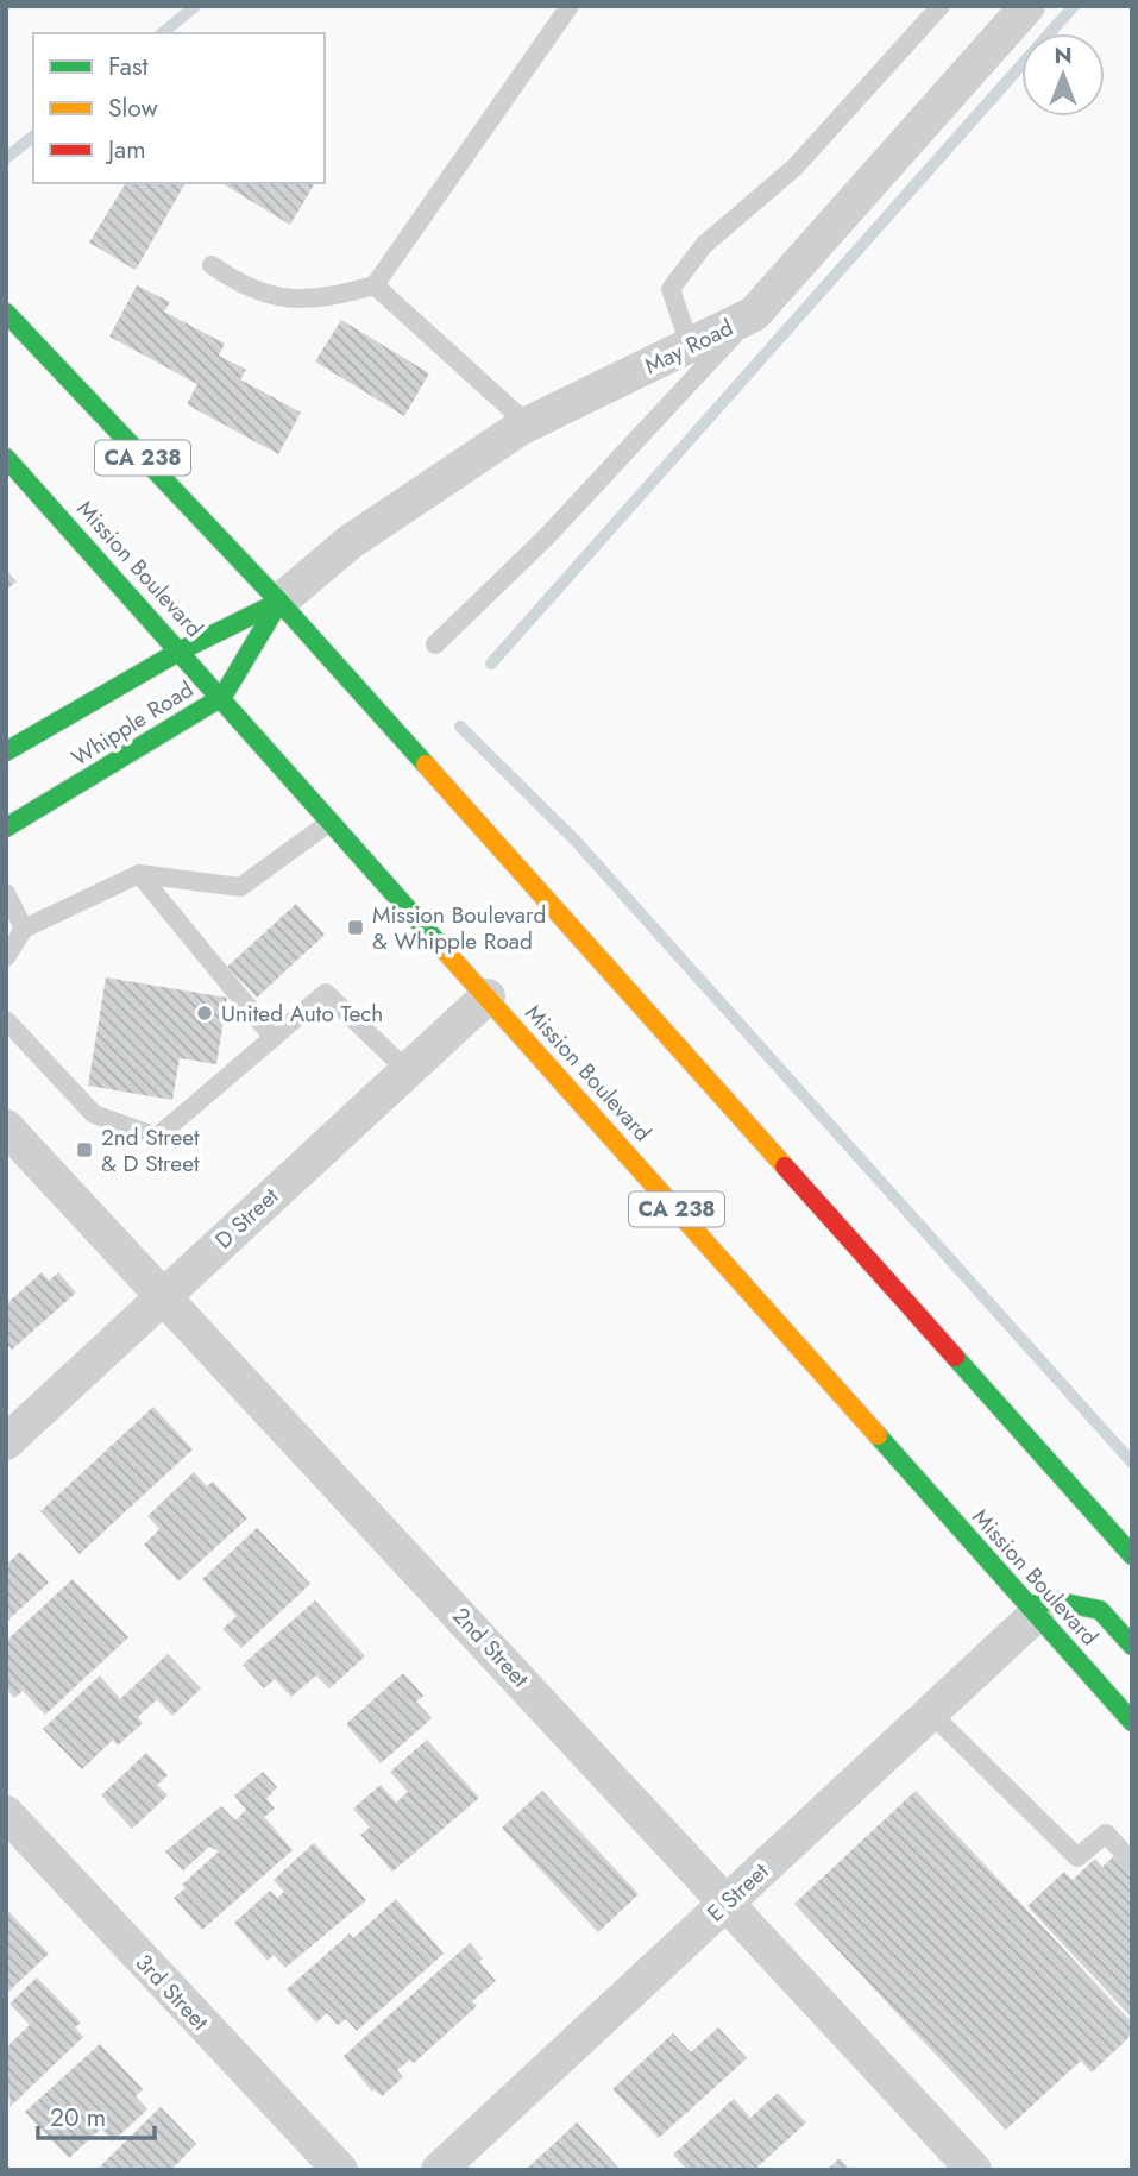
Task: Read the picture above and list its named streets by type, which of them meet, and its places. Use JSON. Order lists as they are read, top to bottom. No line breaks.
{"streets":{"main road":["CA 238","Mission Boulevard","Whipple Road"],"street":["May Road","D Street","2nd Street","E Street","3rd Street"]},"crossings":[["May Road","CA 238"],["May Road","Whipple Road"],["CA 238","Whipple Road"],["Mission Boulevard","Whipple Road"],["Mission Boulevard","D Street"],["Mission Boulevard","E Street"],["D Street","2nd Street"],["2nd Street","E Street"]],"places":{"transit":["Mission Boulevard & Whipple Road","2nd Street & D Street"],"other":["United Auto Tech"]},"legend":["Fast","Slow","Jam"],"scale_bar":"20 m","north":"top"}
